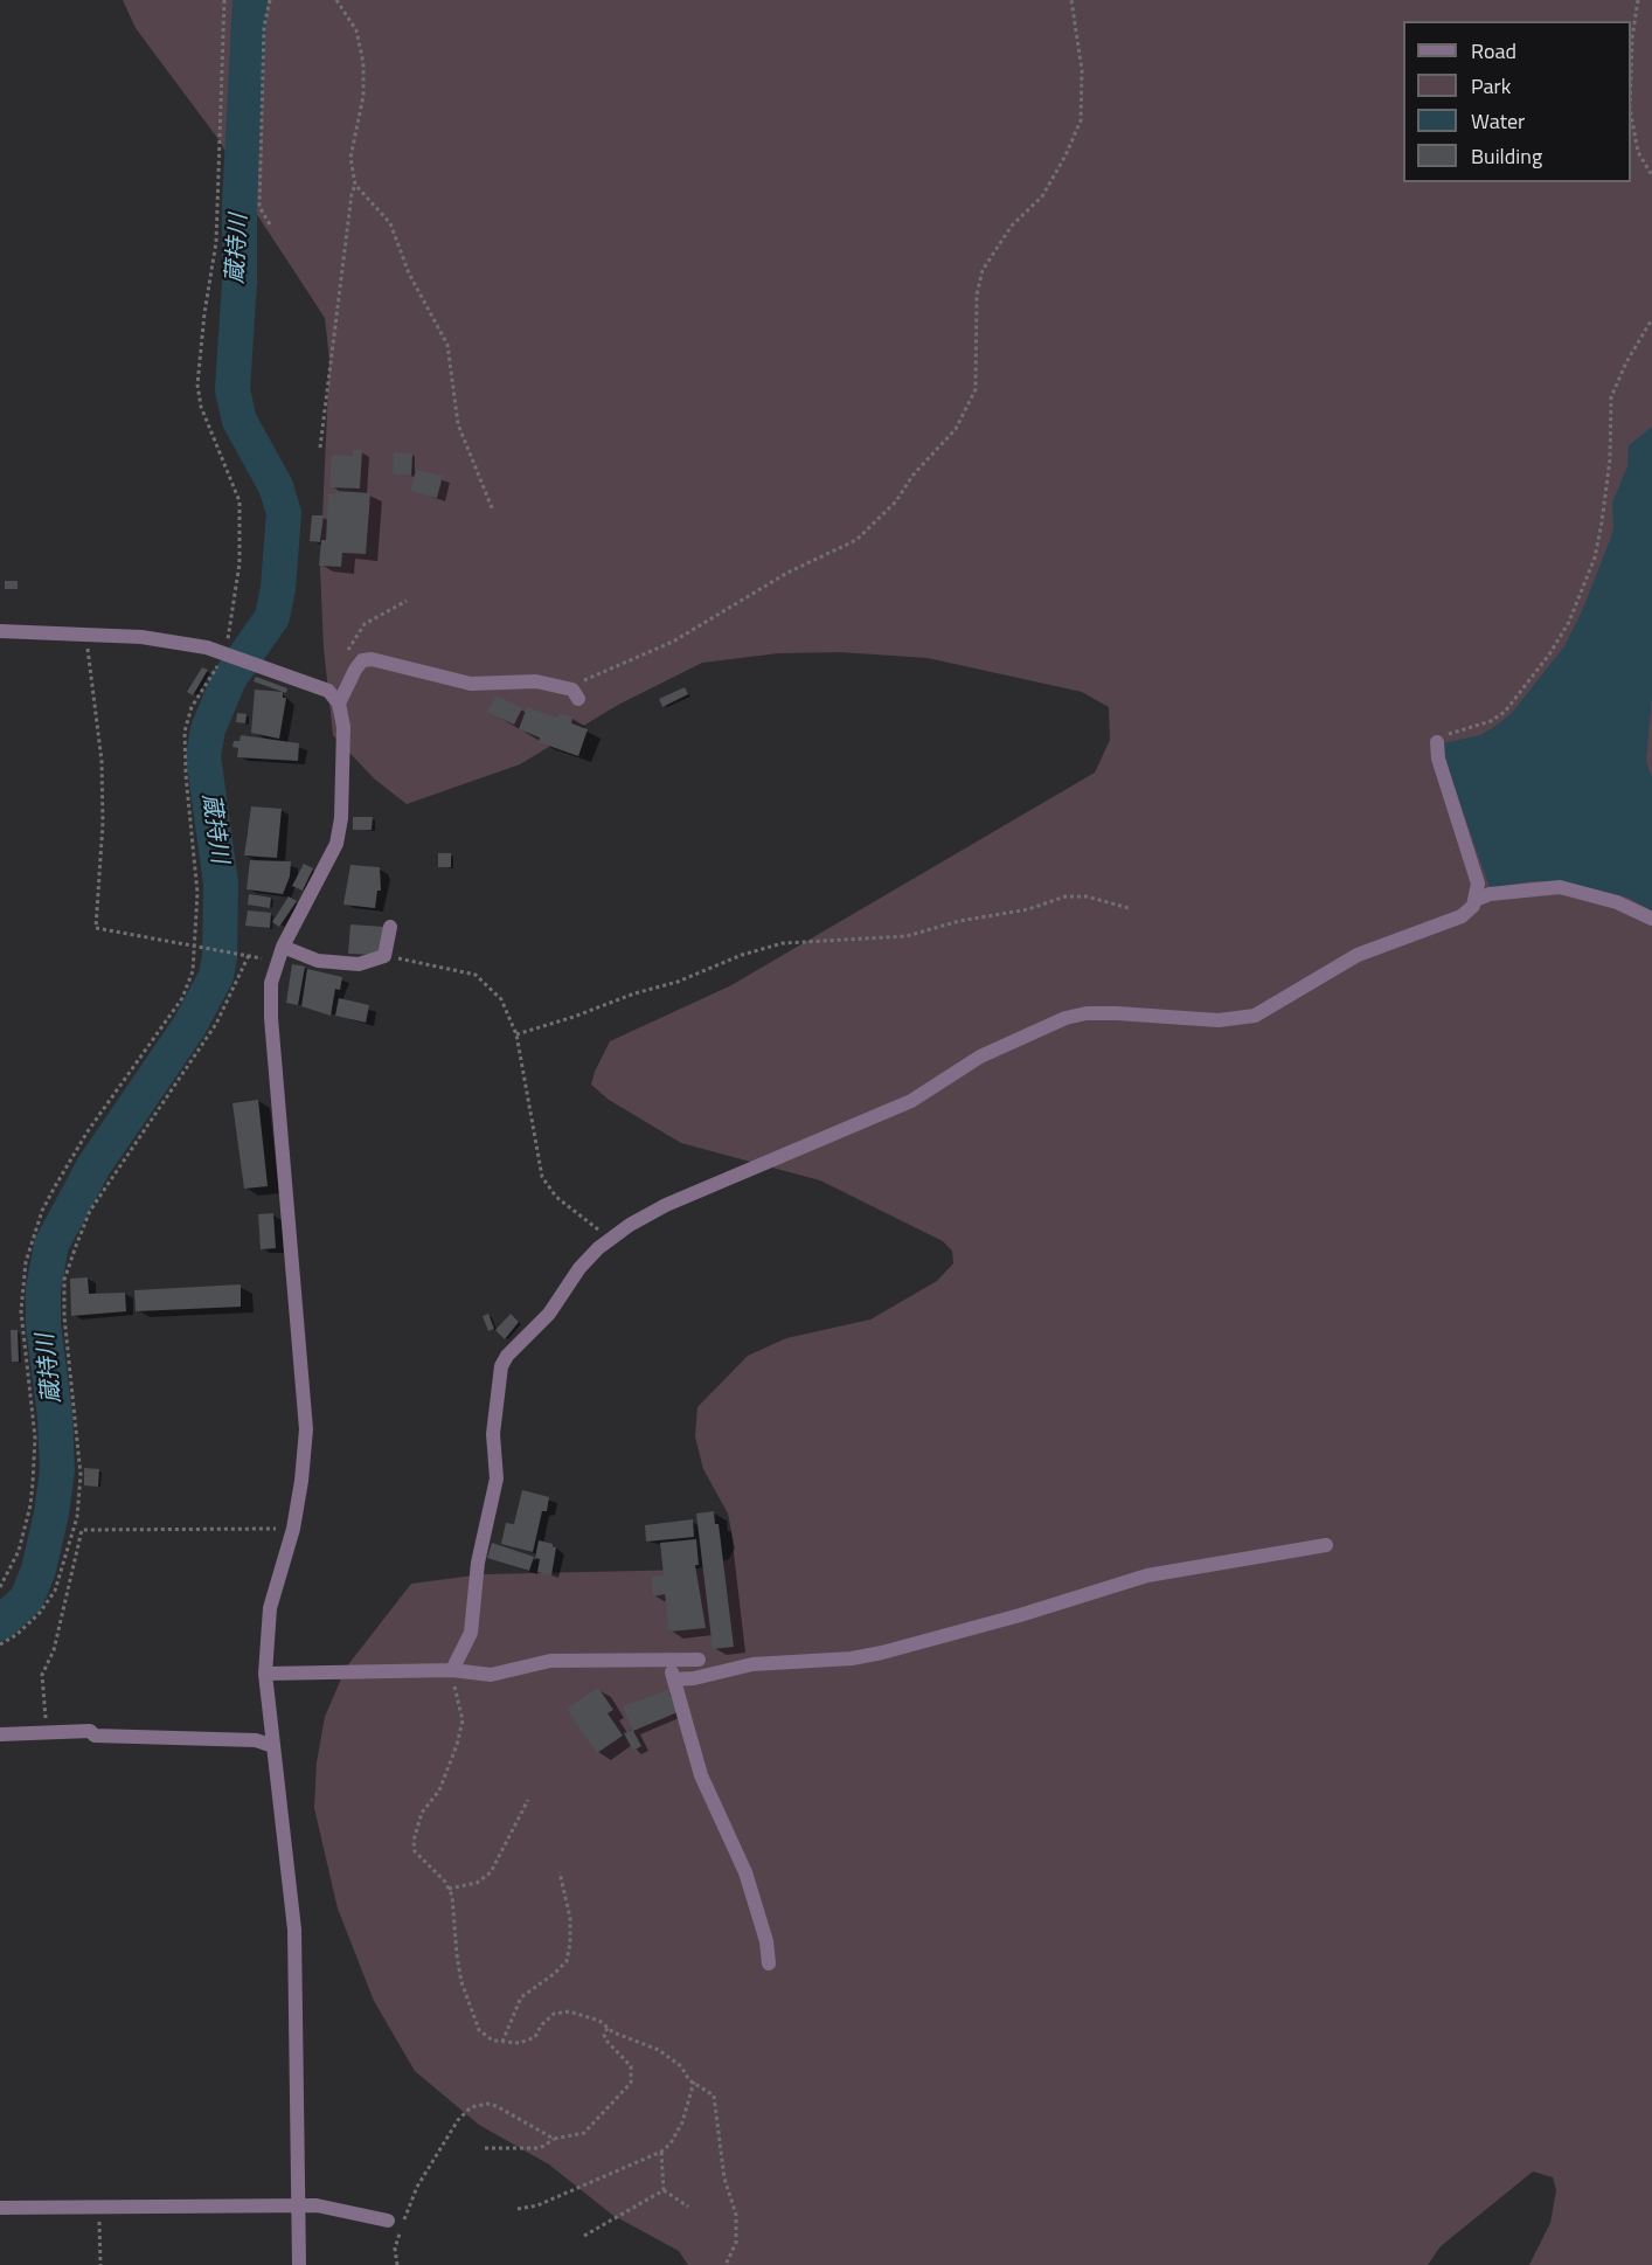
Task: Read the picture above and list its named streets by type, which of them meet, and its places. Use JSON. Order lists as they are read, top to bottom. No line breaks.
{"water":["蔵持川"],"legend":["Road","Park","Water","Building"]}
